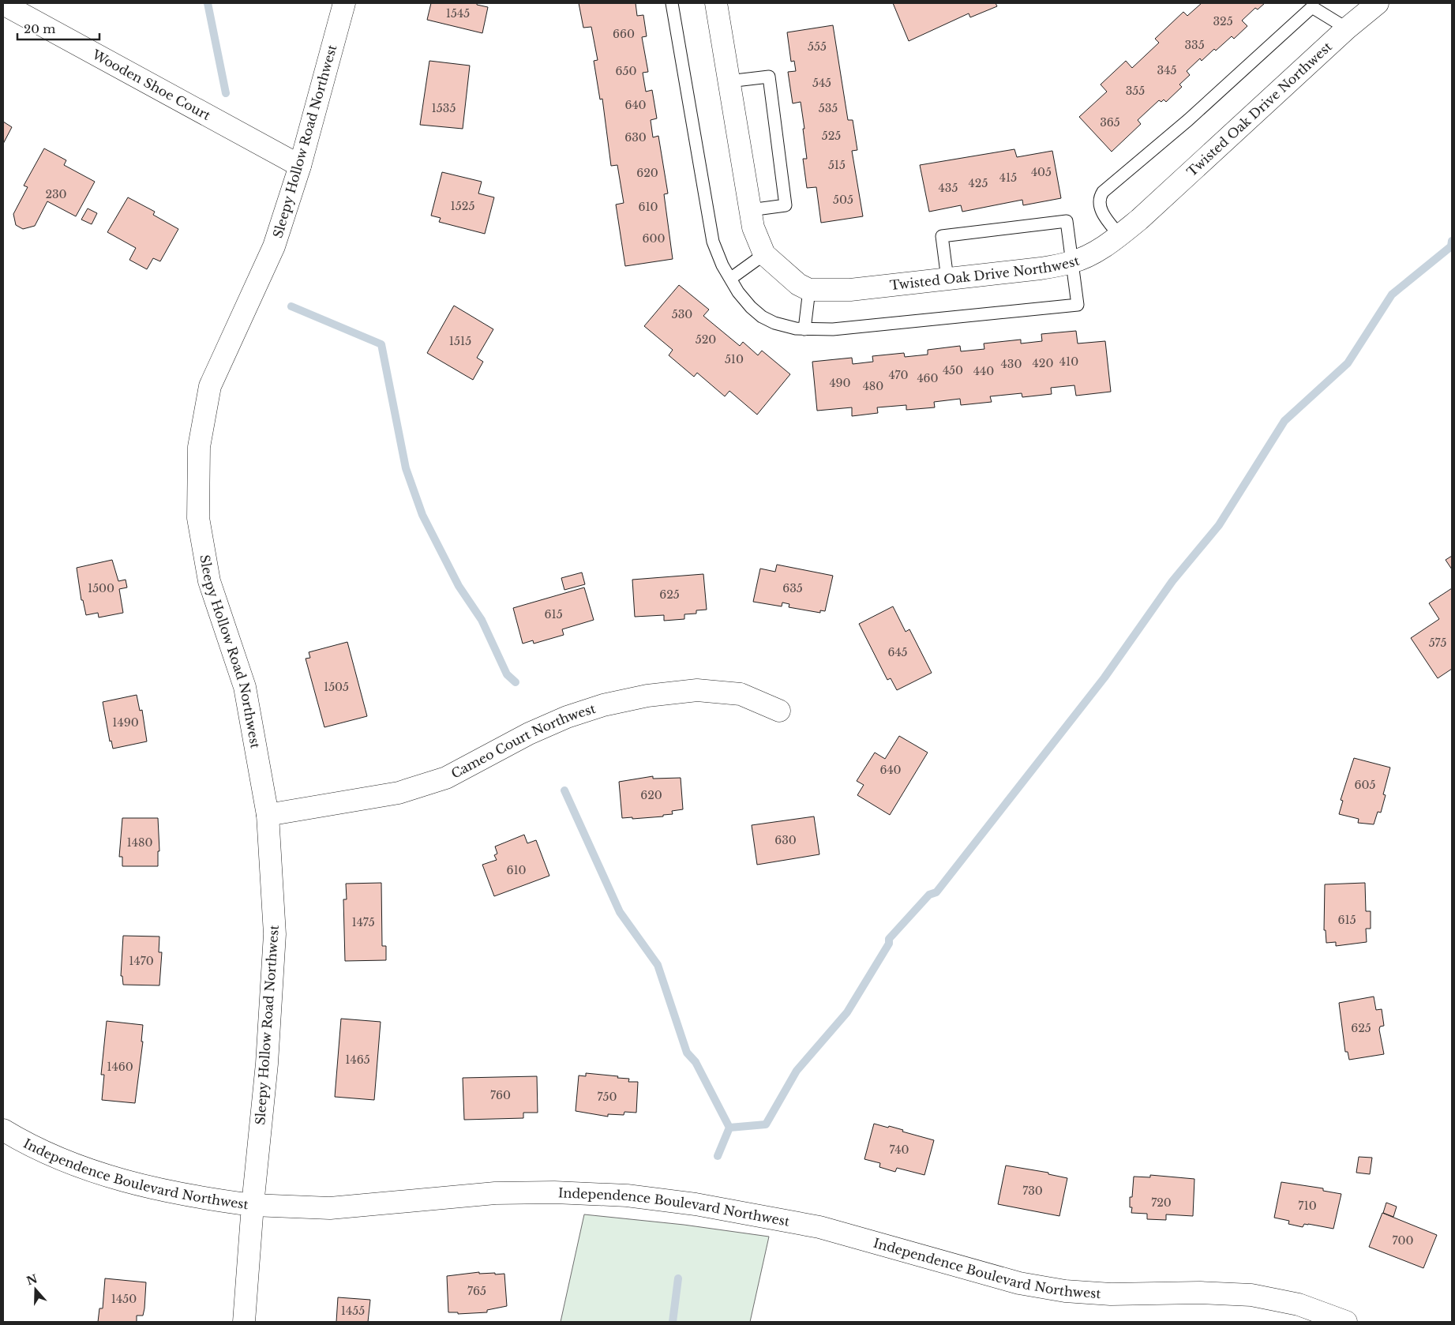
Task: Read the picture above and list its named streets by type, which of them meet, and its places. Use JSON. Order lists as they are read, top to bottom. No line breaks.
{"streets":{"street":["Wooden Shoe Court","Twisted Oak Drive Northwest","Sleepy Hollow Road Northwest","Cameo Court Northwest","Independence Boulevard Northwest"]},"crossings":[["Wooden Shoe Court","Sleepy Hollow Road Northwest"],["Sleepy Hollow Road Northwest","Cameo Court Northwest"],["Sleepy Hollow Road Northwest","Independence Boulevard Northwest"]],"house_numbers":["1545","325","660","335","555","345","650","545","355","640","1535","535","365","525","630","515","405","620","415","425","435","230","505","1525","610","600","530","520","1515","510","410","420","430","450","440","470","460","490","480","1500","635","625","615","575","645","1505","1490","640","605","620","630","1480","610","615","1475","1470","625","1465","1460","760","750","740","730","720","710","700","765","1450","1455"],"scale_bar":"20 m","north":"top"}
